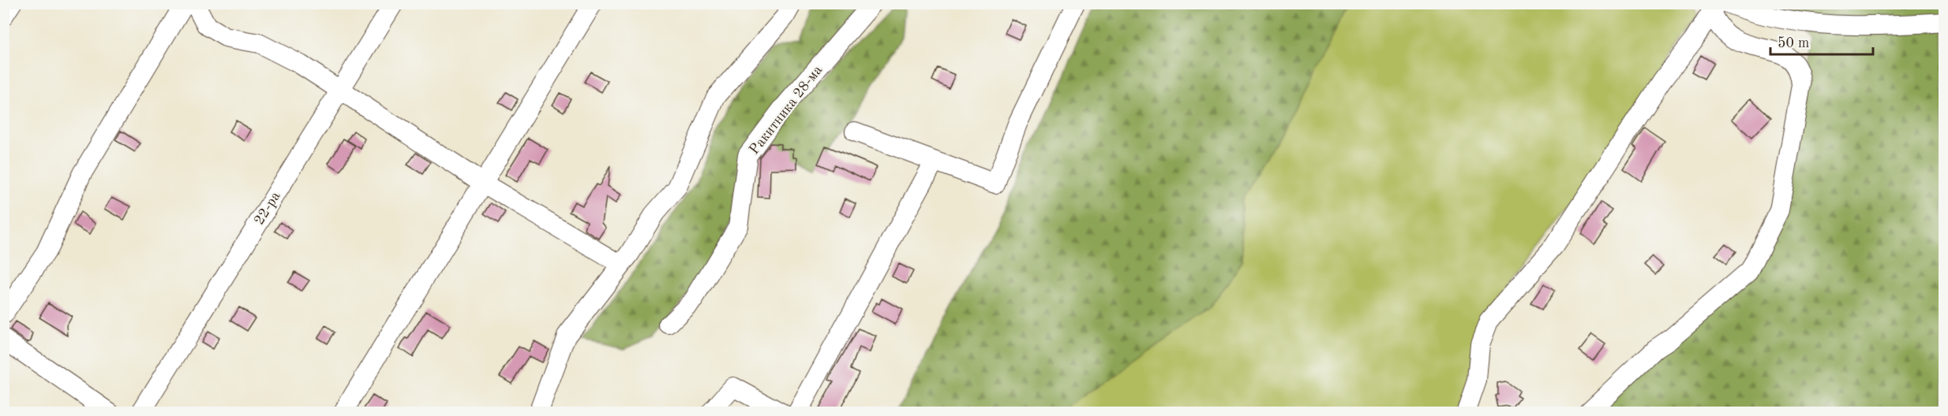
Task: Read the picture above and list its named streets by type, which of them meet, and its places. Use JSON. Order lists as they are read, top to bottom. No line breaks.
{"streets":{"street":["Ракитника 28-ма","22-ра"]},"scale_bar":"50 m"}
